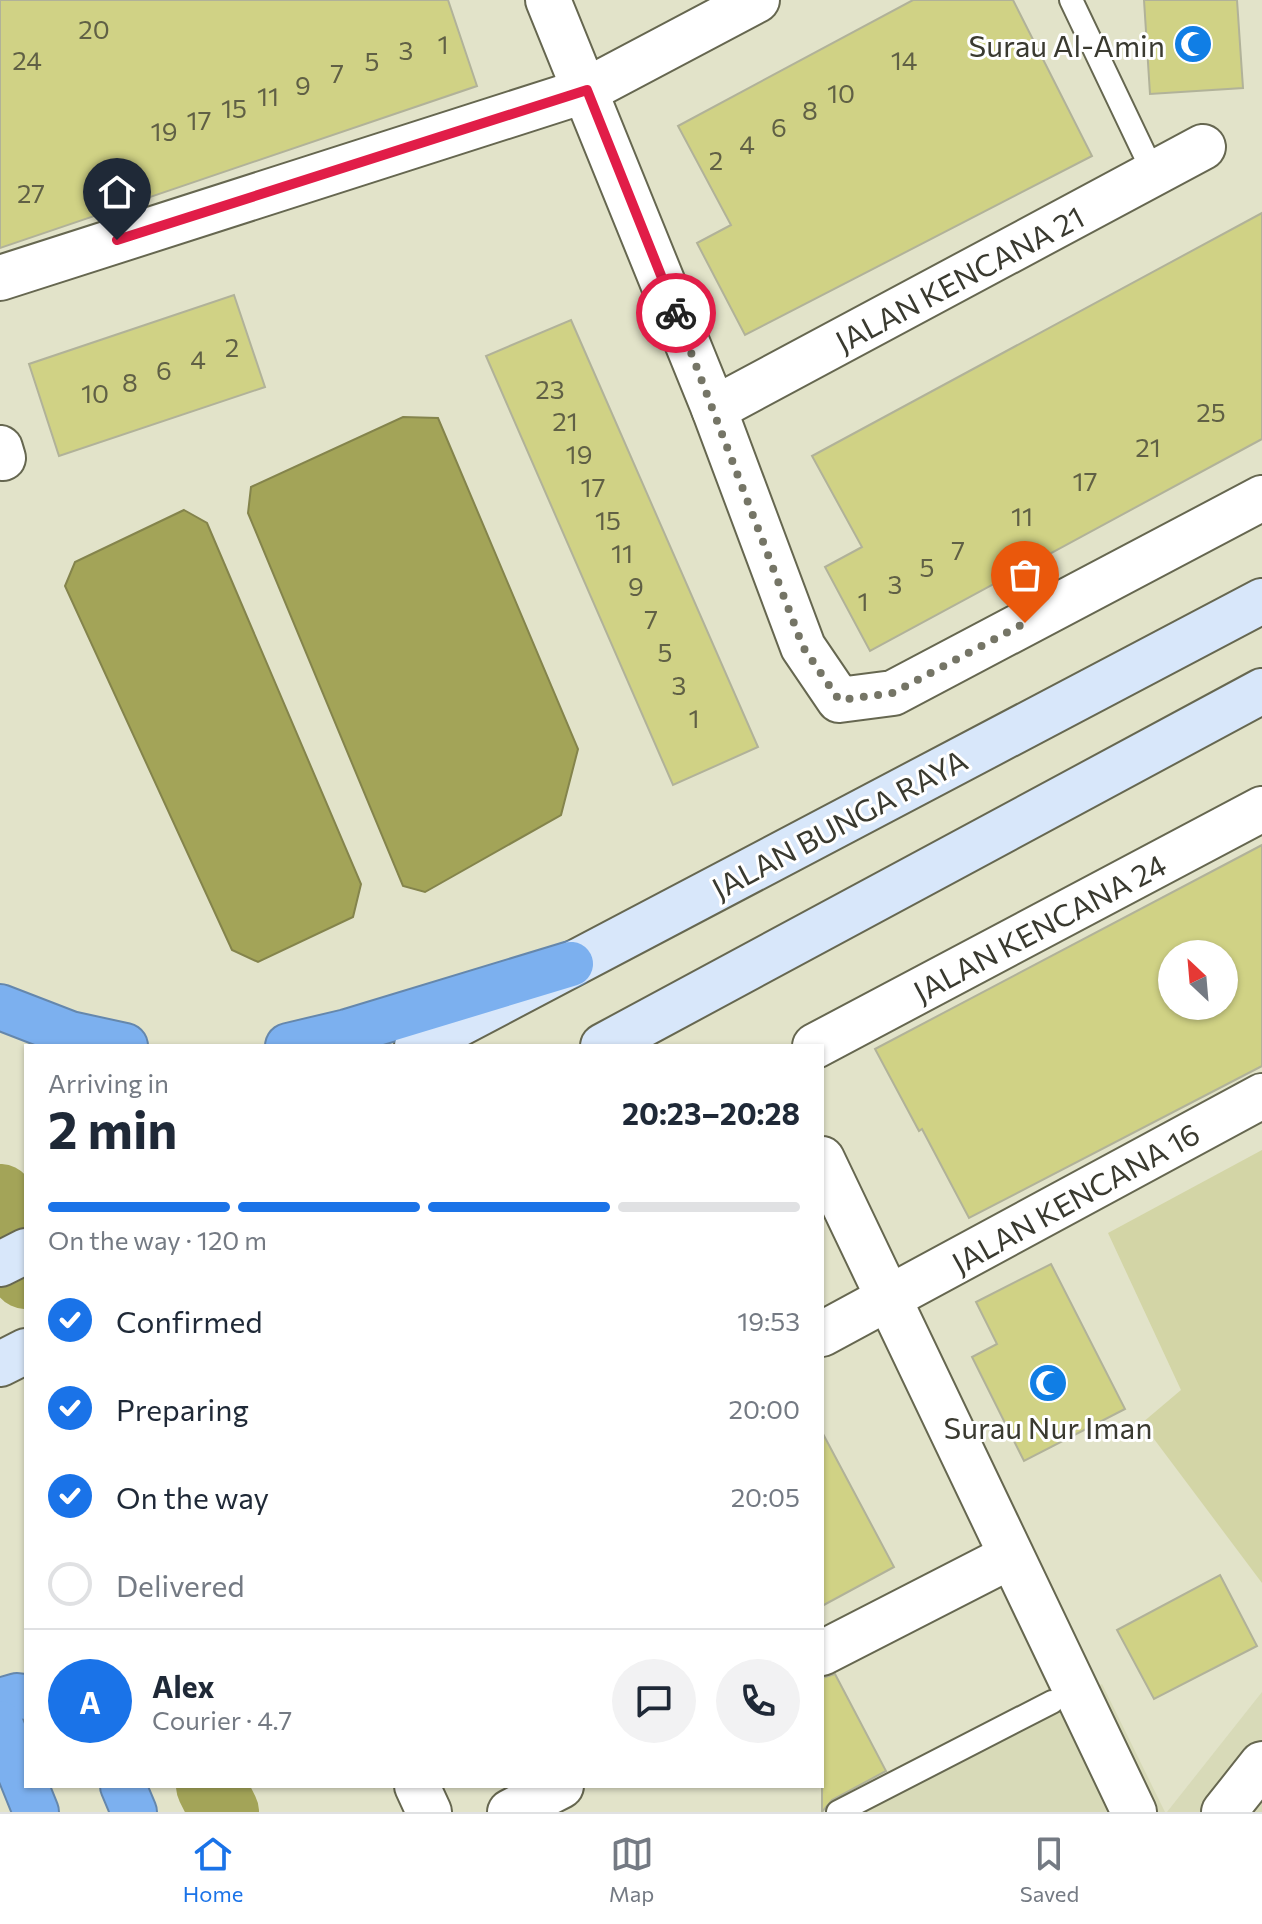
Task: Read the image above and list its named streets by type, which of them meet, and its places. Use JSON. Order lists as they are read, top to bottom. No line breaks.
{"streets":{"street":["JALAN KENCANA 21","JALAN BUNGA RAYA","JALAN KENCANA 24","JALAN KENCANA 16"]},"places":{"mosque":["Surau Al-Amin","Surau Nur Iman"]},"house_numbers":["20","1","3","24","14","5","7","9","10","11","15","8","17","6","19","4","2","27","2","4","6","8","23","10","25","21","21","19","17","17","11","15","7","11","5","3","9","1","7","5","3","1"],"north":"top left","page":{"heading":["2 min","Arriving in","20:23–20:28"],"panel":["Alex","Courier · 4.7"],"bar":"On the way · 120 m","list":[["Confirmed","19:53"],["Preparing","20:00"],["On the way","20:05"],"Delivered"],"round":"A","tabs":["Home","Map","Saved"]}}
